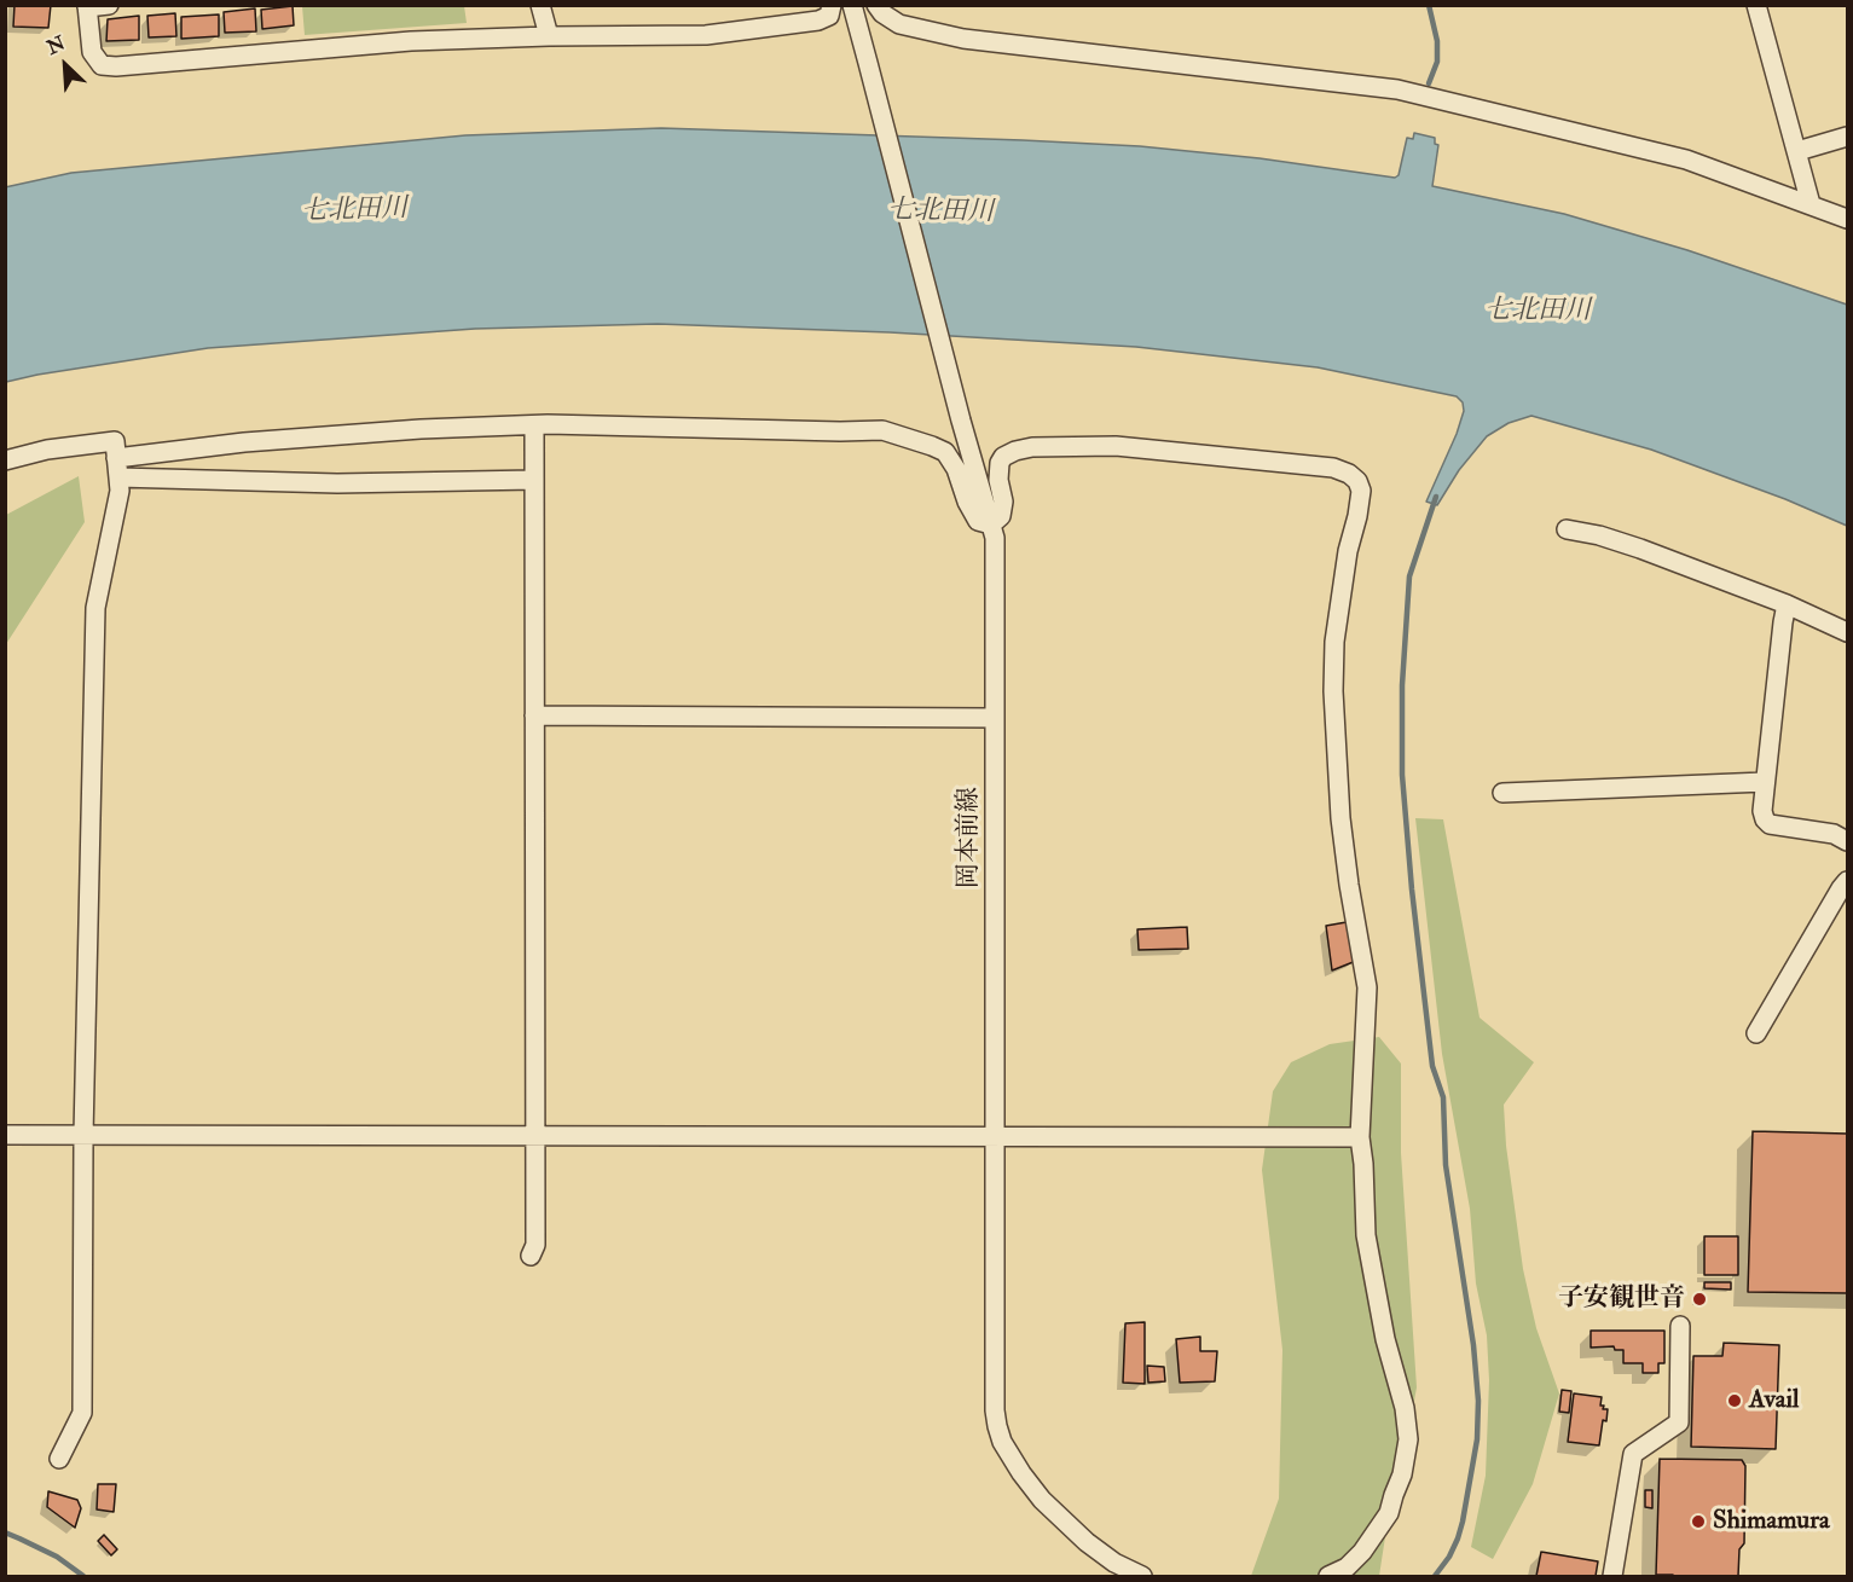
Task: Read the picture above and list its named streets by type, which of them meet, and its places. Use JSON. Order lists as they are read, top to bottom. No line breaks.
{"streets":{"street":["岡本前線"]},"water":["七北田川"],"places":["子安観世音","Avail","Shimamura"],"north":"top left"}
